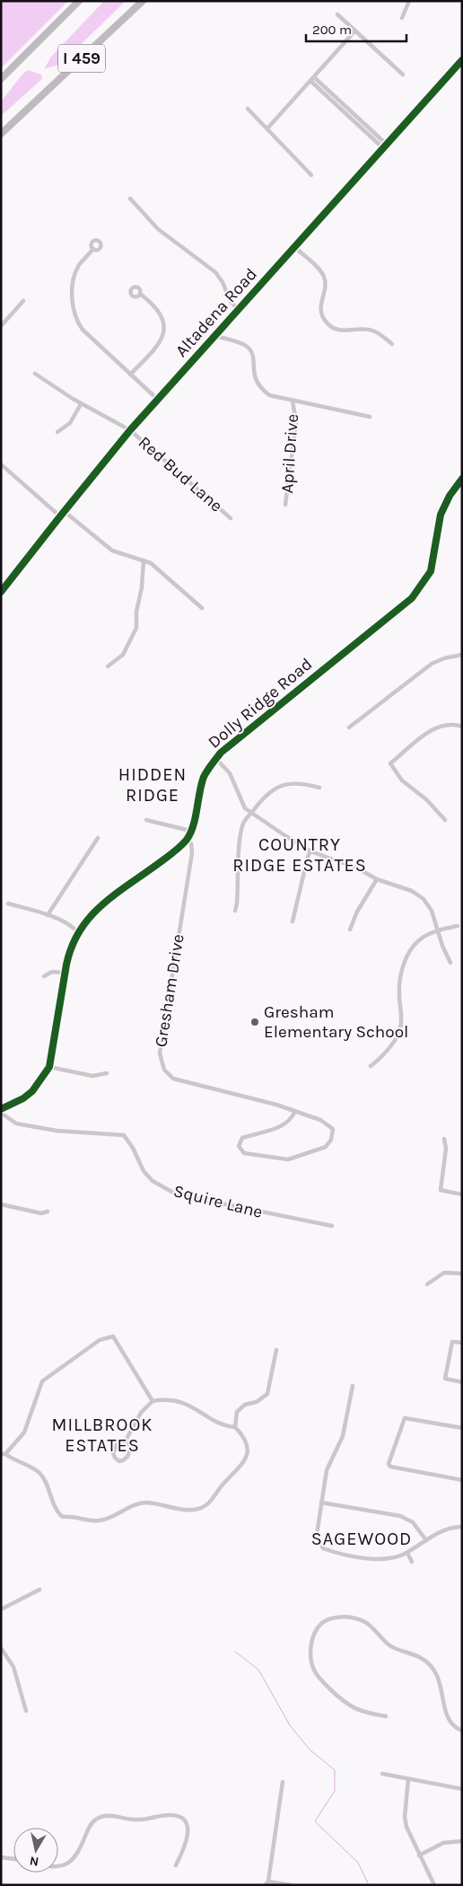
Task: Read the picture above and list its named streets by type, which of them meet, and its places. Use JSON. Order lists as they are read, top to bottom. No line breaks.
{"streets":{"highway":["I 459"],"street":["Altadena Road","April Drive","Red Bud Lane","Dolly Ridge Road","Gresham Drive","Squire Lane"]},"crossings":[["Altadena Road","Red Bud Lane"],["Dolly Ridge Road","Gresham Drive"]],"districts":["HIDDEN RIDGE","COUNTRY RIDGE ESTATES","MILLBROOK ESTATES","SAGEWOOD"],"places":["Gresham Elementary School"],"scale_bar":"200 m","north":"bottom"}
